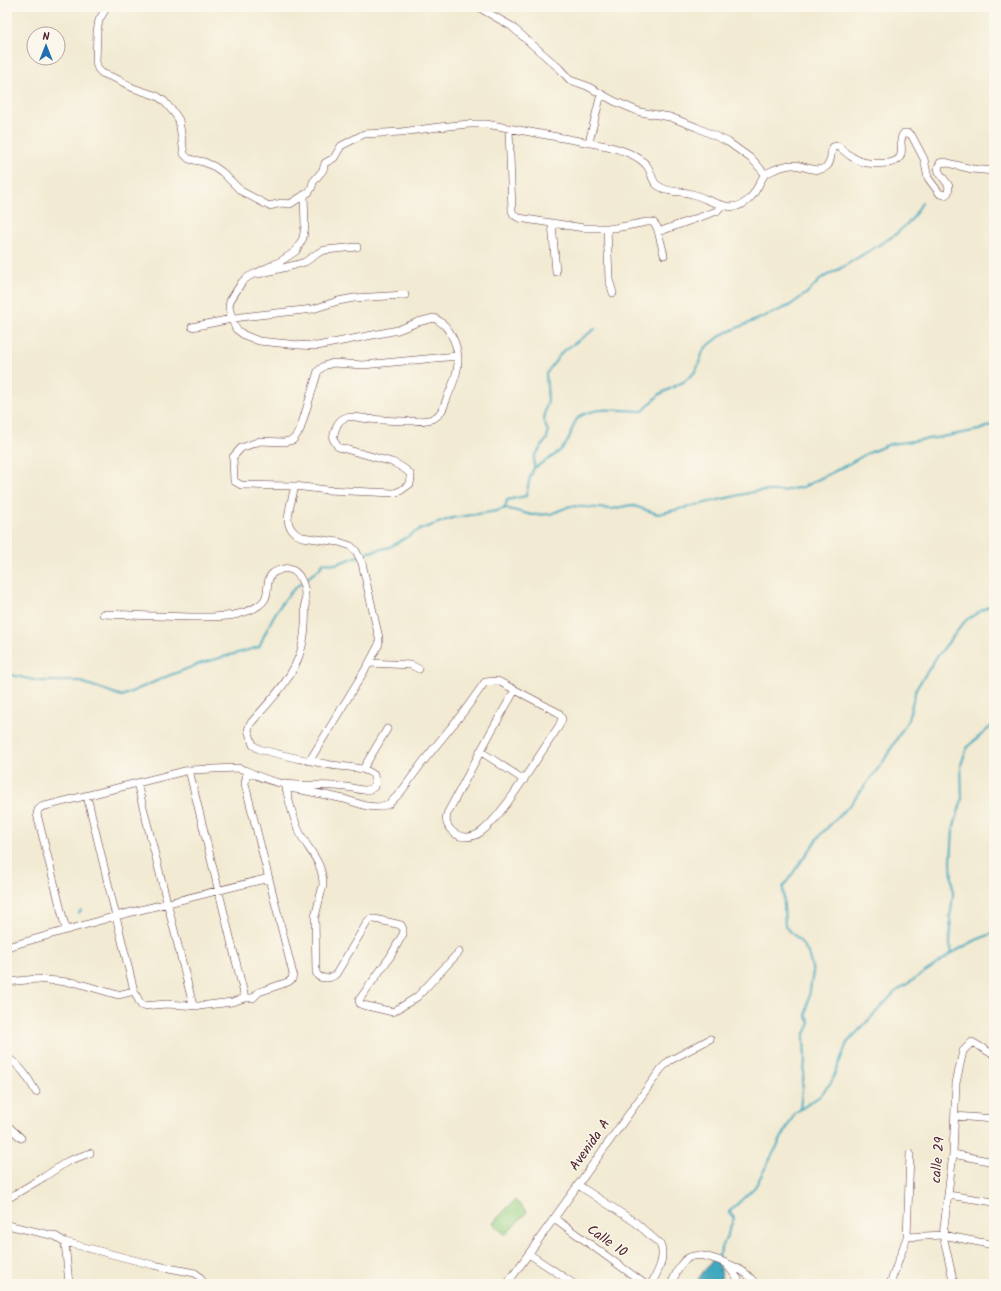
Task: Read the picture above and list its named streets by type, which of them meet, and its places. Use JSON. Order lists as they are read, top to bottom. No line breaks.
{"streets":{"street":["Avenida A","calle 29","Calle 10"]},"crossings":[["Avenida A","Calle 10"]],"north":"top"}
